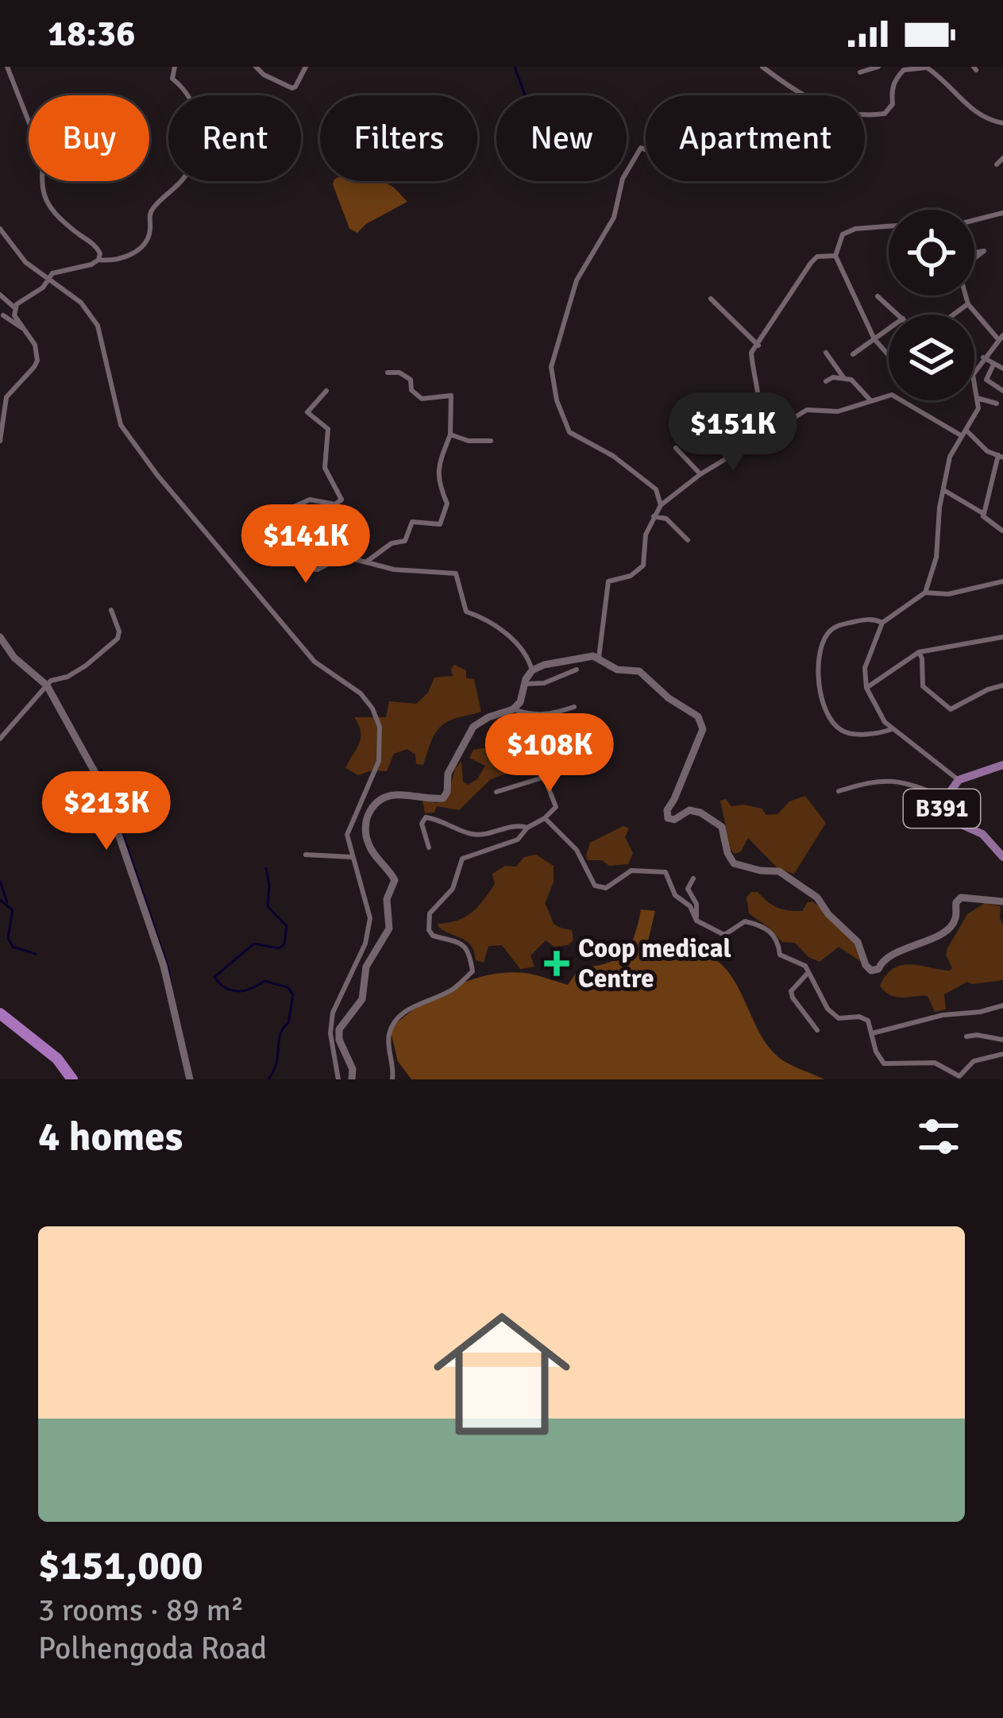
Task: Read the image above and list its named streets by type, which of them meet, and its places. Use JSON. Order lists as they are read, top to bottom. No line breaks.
{"streets":{"main road":["B391"]},"places":{"health":["Coop medical Centre"]},"page":{"status":"18:36","chip":["Buy","Rent","Filters","New","Apartment"],"price":["$151K","$141K","$108K","$213K"],"heading":"4 homes","list":[{"name":"$151,000","note":"3 rooms · 89 m² · Polhengoda Road"}]}}
